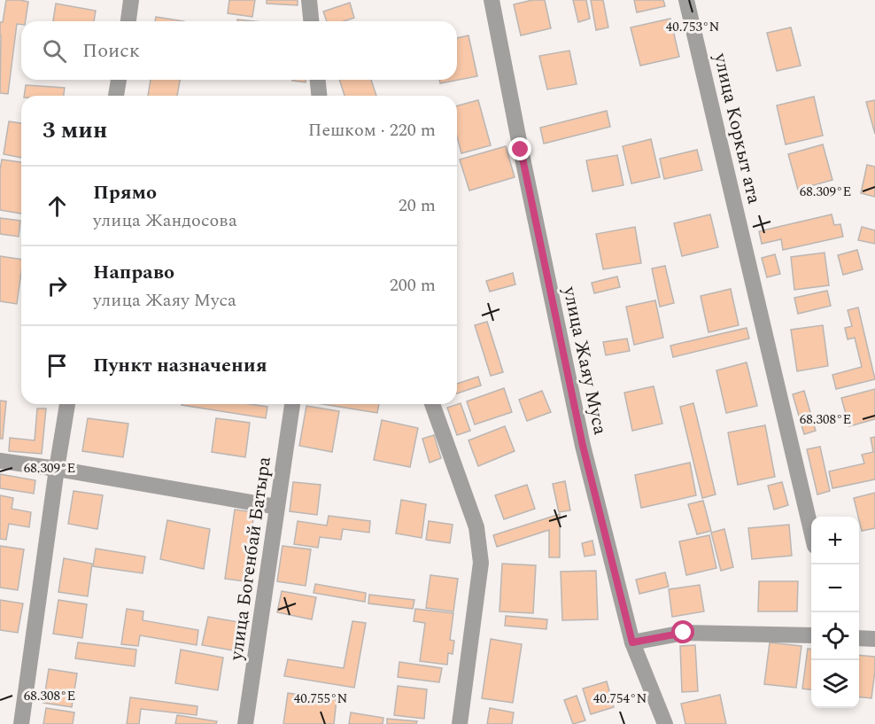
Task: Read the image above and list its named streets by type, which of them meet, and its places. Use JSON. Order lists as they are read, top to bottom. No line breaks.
{"streets":{"street":["улица Коркыт ата","улица Жаяу Муса","улица Богенбай Батыра"]},"page":{"search":"Поиск","heading":["3 мин","Пешком · 220 m"],"list":[["Прямо","улица Жандосова","20 m"],["Направо","улица Жаяу Муса","200 m"],"Пункт назначения"],"map_buttons":["+","−"]},"coordinates":["40.753°N","68.309°E","68.308°E","40.755°N","40.754°N"]}
